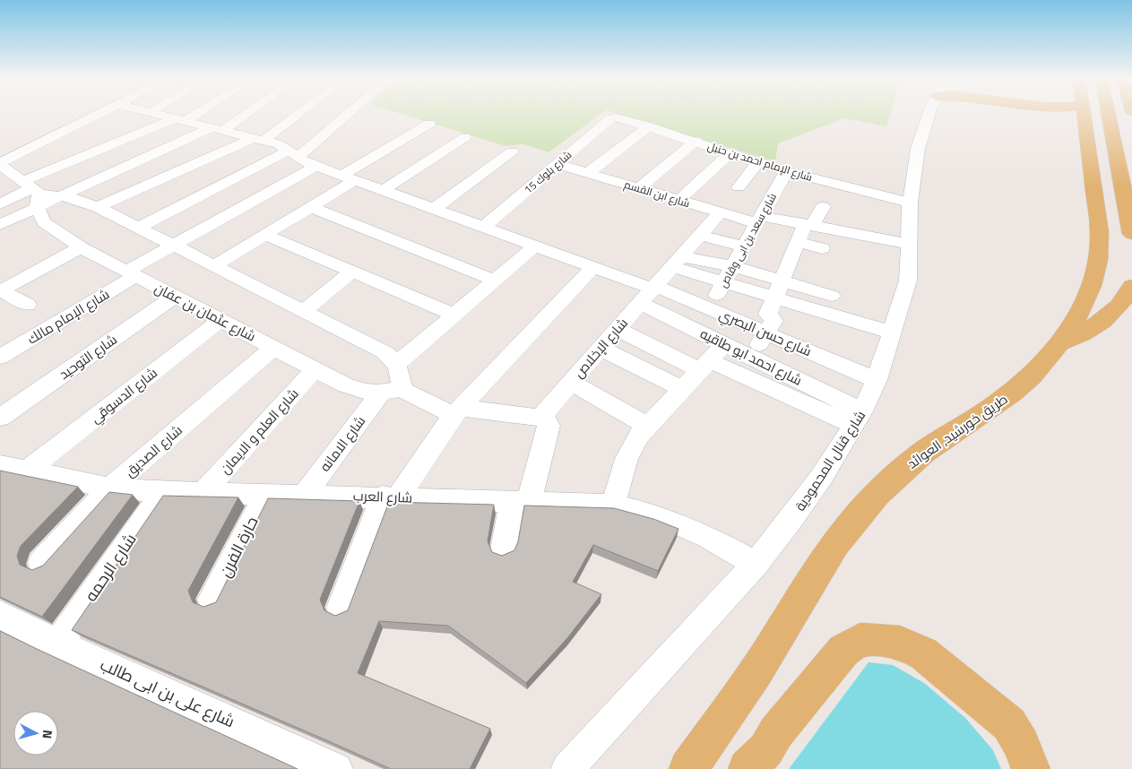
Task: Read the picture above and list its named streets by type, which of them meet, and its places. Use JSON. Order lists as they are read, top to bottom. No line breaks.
{"streets":{"main road":["طريق خورشيد, العوائد"],"street":["شارع الإمام احمد بن حنبل","شارع بلوك 15","شارع ابن القسم","شارع سعد بن ابى وقاص","شارع عثمان بن عفان","شارع الإمام مالك","شارع حسن البصري","شارع الإخلاص","شارع التوحيد","شارع احمد ابو طاقيه","شارع الدسوقي","شارع العلم و الايمان","شارع الامانه","شارع الصديق","شارع قنال المحمودية","شارع العرب","حارة الفرن","شارع الرحمه","شارع على بن ابى طالب"]},"crossings":[["شارع الإمام احمد بن حنبل","شارع بلوك 15"],["شارع الإمام احمد بن حنبل","شارع سعد بن ابى وقاص"],["شارع الإمام احمد بن حنبل","شارع قنال المحمودية"],["شارع بلوك 15","شارع ابن القسم"],["شارع ابن القسم","شارع سعد بن ابى وقاص"],["شارع ابن القسم","شارع الإخلاص"],["شارع ابن القسم","شارع قنال المحمودية"],["شارع سعد بن ابى وقاص","شارع حسن البصري"],["شارع سعد بن ابى وقاص","شارع احمد ابو طاقيه"],["شارع عثمان بن عفان","شارع الإمام مالك"],["شارع عثمان بن عفان","شارع الإخلاص"],["شارع عثمان بن عفان","شارع التوحيد"],["شارع عثمان بن عفان","شارع الدسوقي"],["شارع عثمان بن عفان","شارع العلم و الايمان"],["شارع عثمان بن عفان","شارع الامانه"],["شارع عثمان بن عفان","شارع الصديق"],["شارع حسن البصري","شارع الإخلاص"],["شارع حسن البصري","شارع احمد ابو طاقيه"],["شارع حسن البصري","شارع قنال المحمودية"],["شارع الإخلاص","شارع احمد ابو طاقيه"],["شارع احمد ابو طاقيه","شارع قنال المحمودية"],["شارع الدسوقي","شارع العرب"],["شارع العلم و الايمان","شارع العرب"],["شارع الامانه","شارع العرب"],["شارع الصديق","شارع العرب"],["شارع قنال المحمودية","شارع العرب"],["شارع العرب","حارة الفرن"],["شارع العرب","شارع الرحمه"],["شارع الرحمه","شارع على بن ابى طالب"]],"north":"right"}
